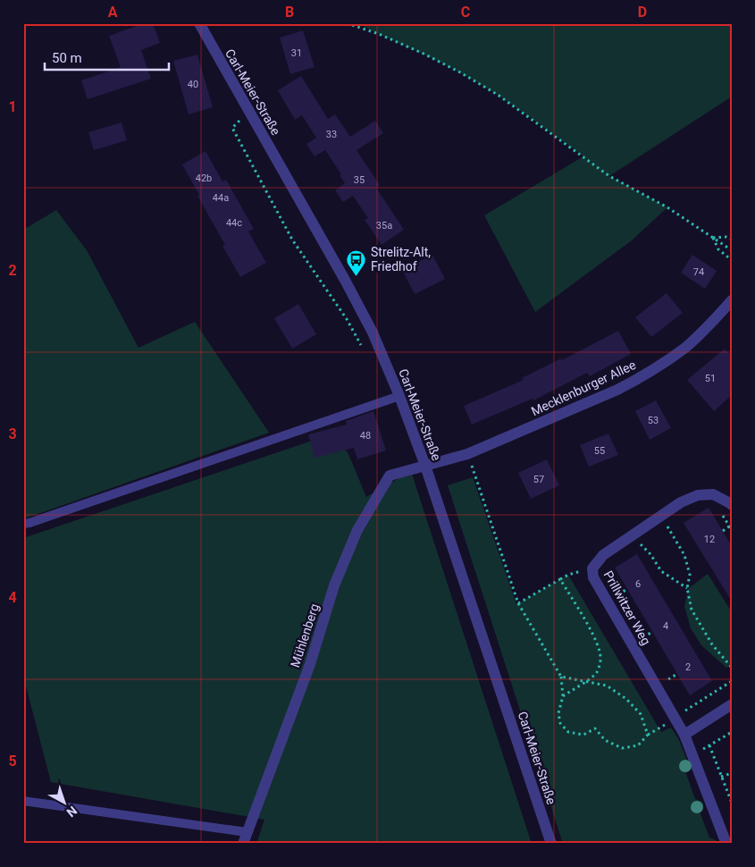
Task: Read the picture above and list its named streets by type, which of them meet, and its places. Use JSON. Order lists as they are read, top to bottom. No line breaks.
{"streets":{"street":["Carl-Meier-Straße","Mecklenburger Allee","Prillwitzer Weg","Mühlenberg"]},"crossings":[["Carl-Meier-Straße","Mecklenburger Allee"],["Carl-Meier-Straße","Mühlenberg"],["Mecklenburger Allee","Mühlenberg"]],"places":{"bus stop":["Strelitz-Alt, Friedhof"]},"house_numbers":["31","40","33","42b","35","44a","44c","35a","74","51","53","48","55","57","12","6","4","2"],"scale_bar":"50 m","north":"bottom right","grid":{"columns":["A","B","C","D"],"rows":["1","2","3","4","5"]}}
